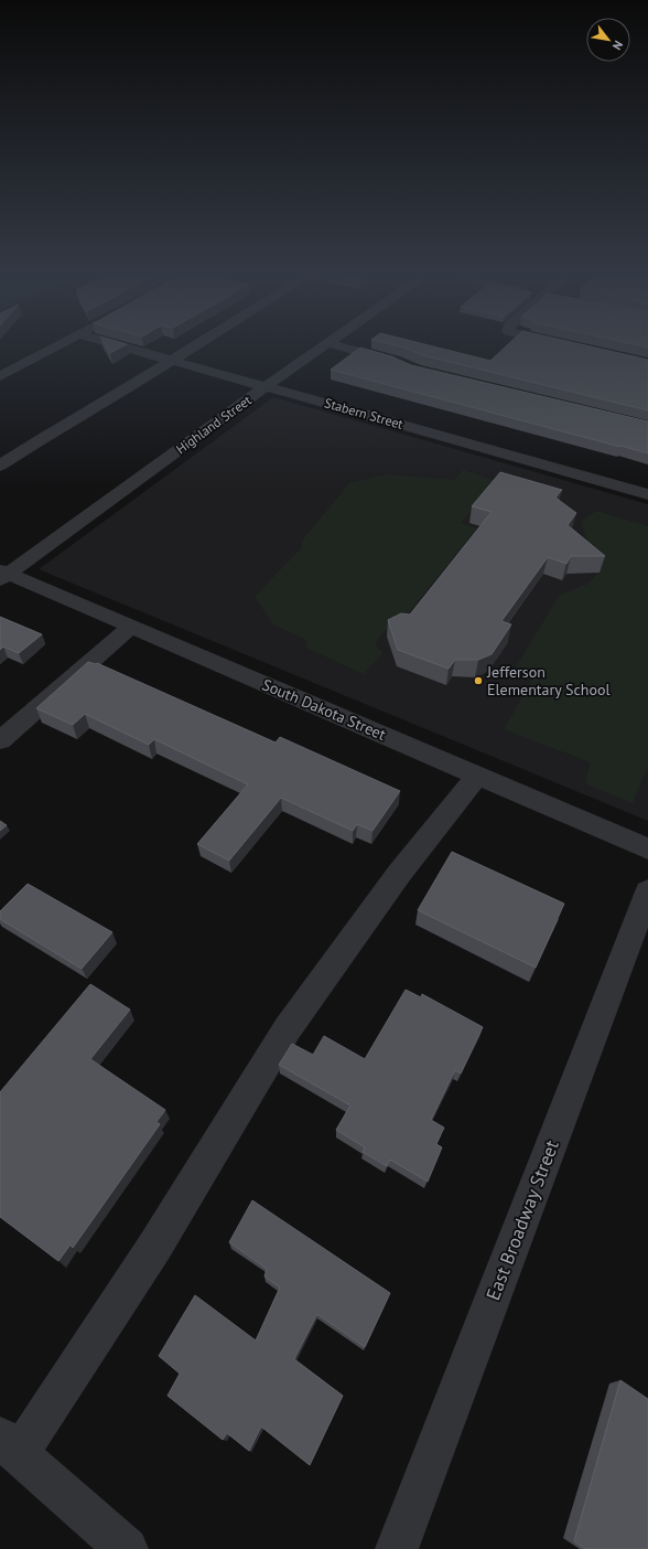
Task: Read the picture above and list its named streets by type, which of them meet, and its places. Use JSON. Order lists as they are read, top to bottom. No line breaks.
{"streets":{"street":["Stabern Street","Highland Street","South Dakota Street","East Broadway Street"]},"crossings":[["Stabern Street","Highland Street"],["Highland Street","South Dakota Street"]],"places":["Jefferson Elementary School"],"north":"bottom right"}
